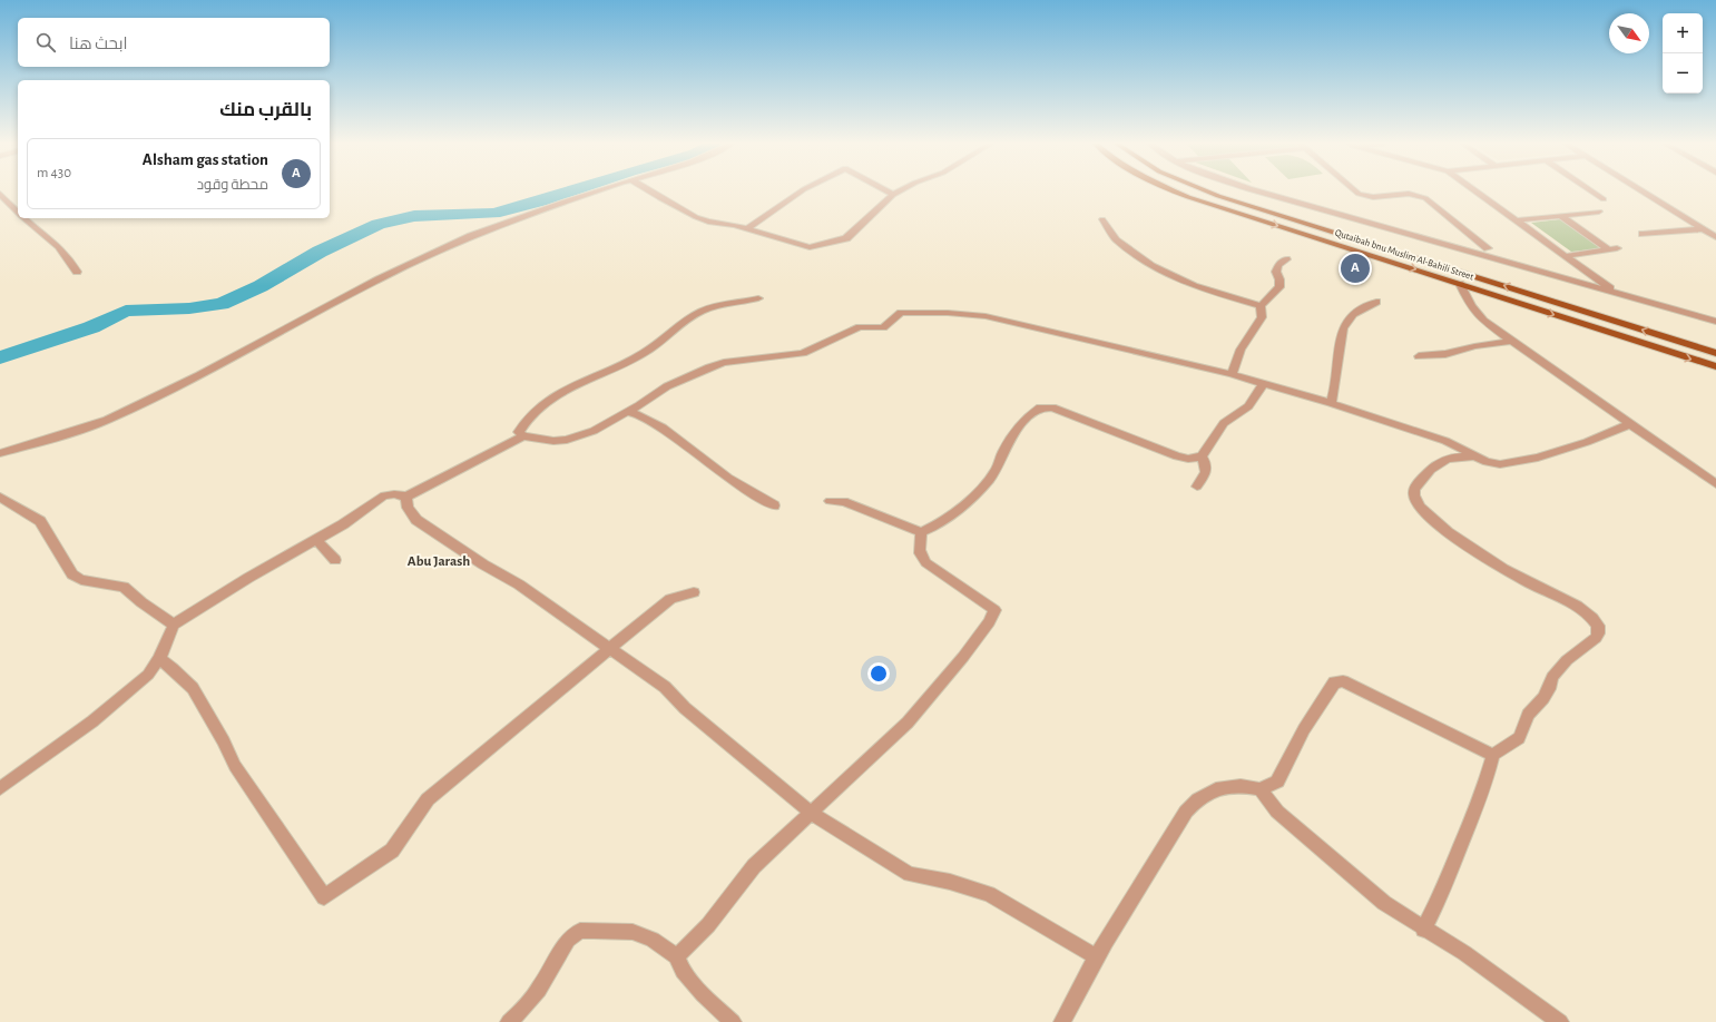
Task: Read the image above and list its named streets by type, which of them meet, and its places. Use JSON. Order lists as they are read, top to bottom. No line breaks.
{"streets":{"main road":["Qutaibah bnu Muslim Al-Bahili Street"]},"districts":["Abu Jarash"],"north":"bottom right","page":{"map_buttons":["+","−"],"search":"ابحث هنا","heading":"بالقرب منك","list":[{"mark":"A","name":"Alsham gas station","note":"محطة وقود","value":"430 m"}],"pins":"A"}}
